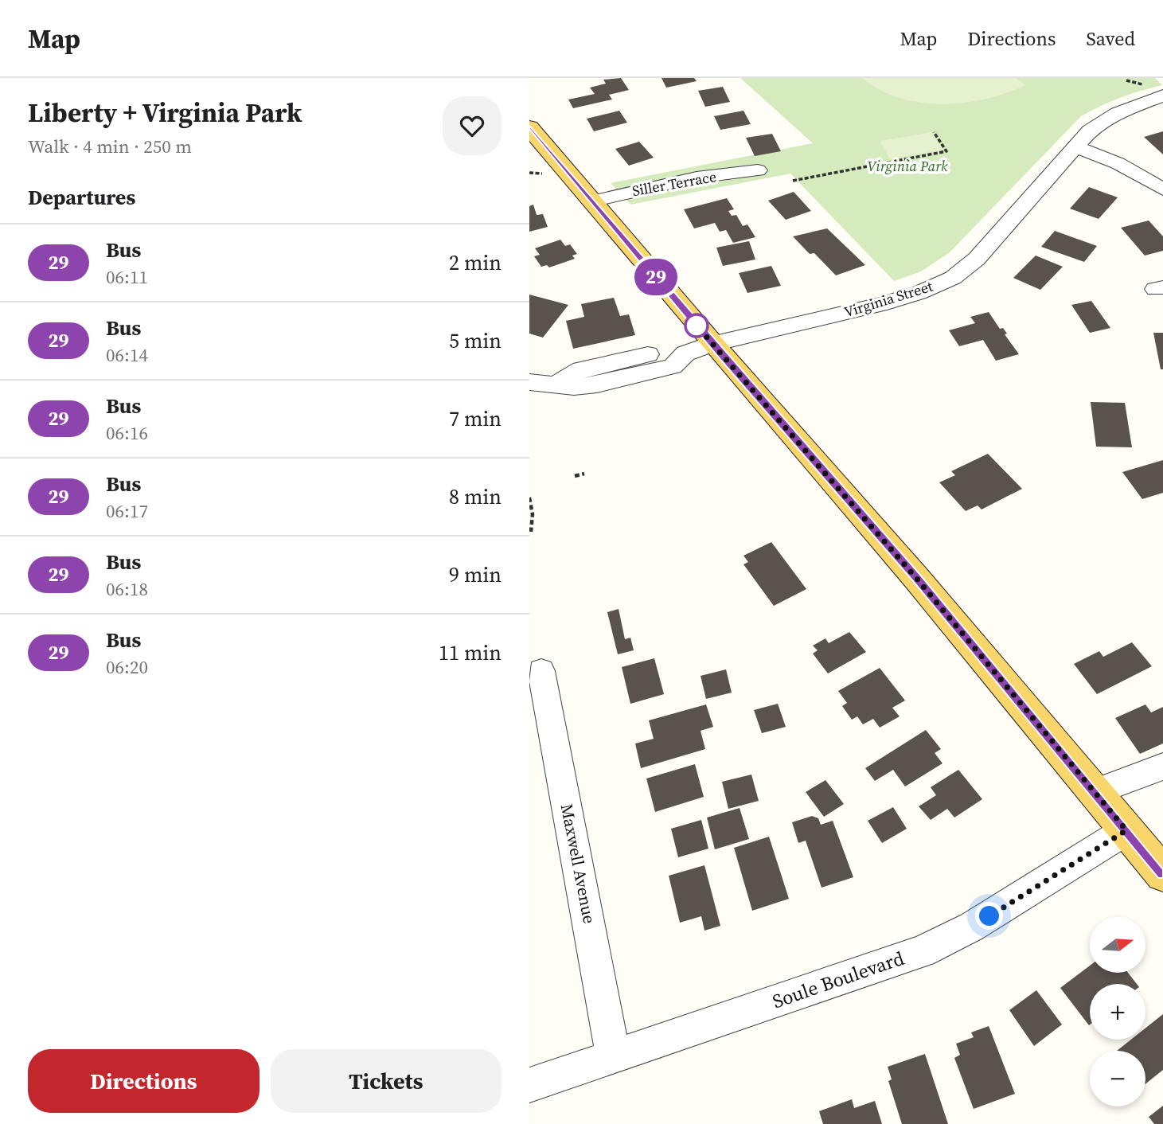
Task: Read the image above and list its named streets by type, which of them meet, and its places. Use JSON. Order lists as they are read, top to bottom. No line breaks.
{"streets":{"street":["Siller Terrace","Virginia Street","Maxwell Avenue","Soule Boulevard"]},"crossings":[["Maxwell Avenue","Soule Boulevard"]],"parks":["Virginia Park"],"lines":["bus line 29"],"north":"right","page":{"header":"Map","nav":["Map","Directions","Saved"],"heading":[["Liberty + Virginia Park","Walk · 4 min · 250 m"],"Departures"],"on_map":"29","list":[{"mark":"29","name":"Bus","note":"06:11","value":"2 min"},{"mark":"29","name":"Bus","note":"06:14","value":"5 min"},{"mark":"29","name":"Bus","note":"06:16","value":"7 min"},{"mark":"29","name":"Bus","note":"06:17","value":"8 min"},{"mark":"29","name":"Bus","note":"06:18","value":"9 min"},{"mark":"29","name":"Bus","note":"06:20","value":"11 min"}],"map_buttons":["+","−"],"buttons":["Directions","Tickets"]}}
